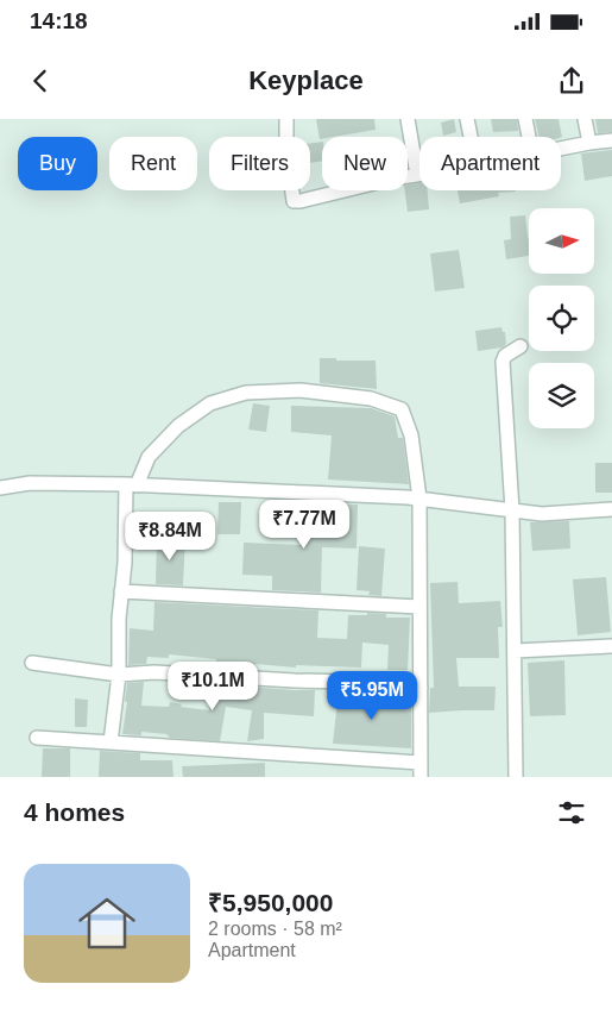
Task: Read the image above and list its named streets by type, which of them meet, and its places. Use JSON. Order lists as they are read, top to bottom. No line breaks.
{"north":"right","page":{"status":"14:18","header":"Keyplace","chip":["Buy","Rent","Filters","New","Apartment"],"price":["₹7.77M","₹8.84M","₹10.1M","₹5.95M"],"heading":"4 homes","list":[{"name":"₹5,950,000","note":"2 rooms · 58 m² · Apartment"}]}}
